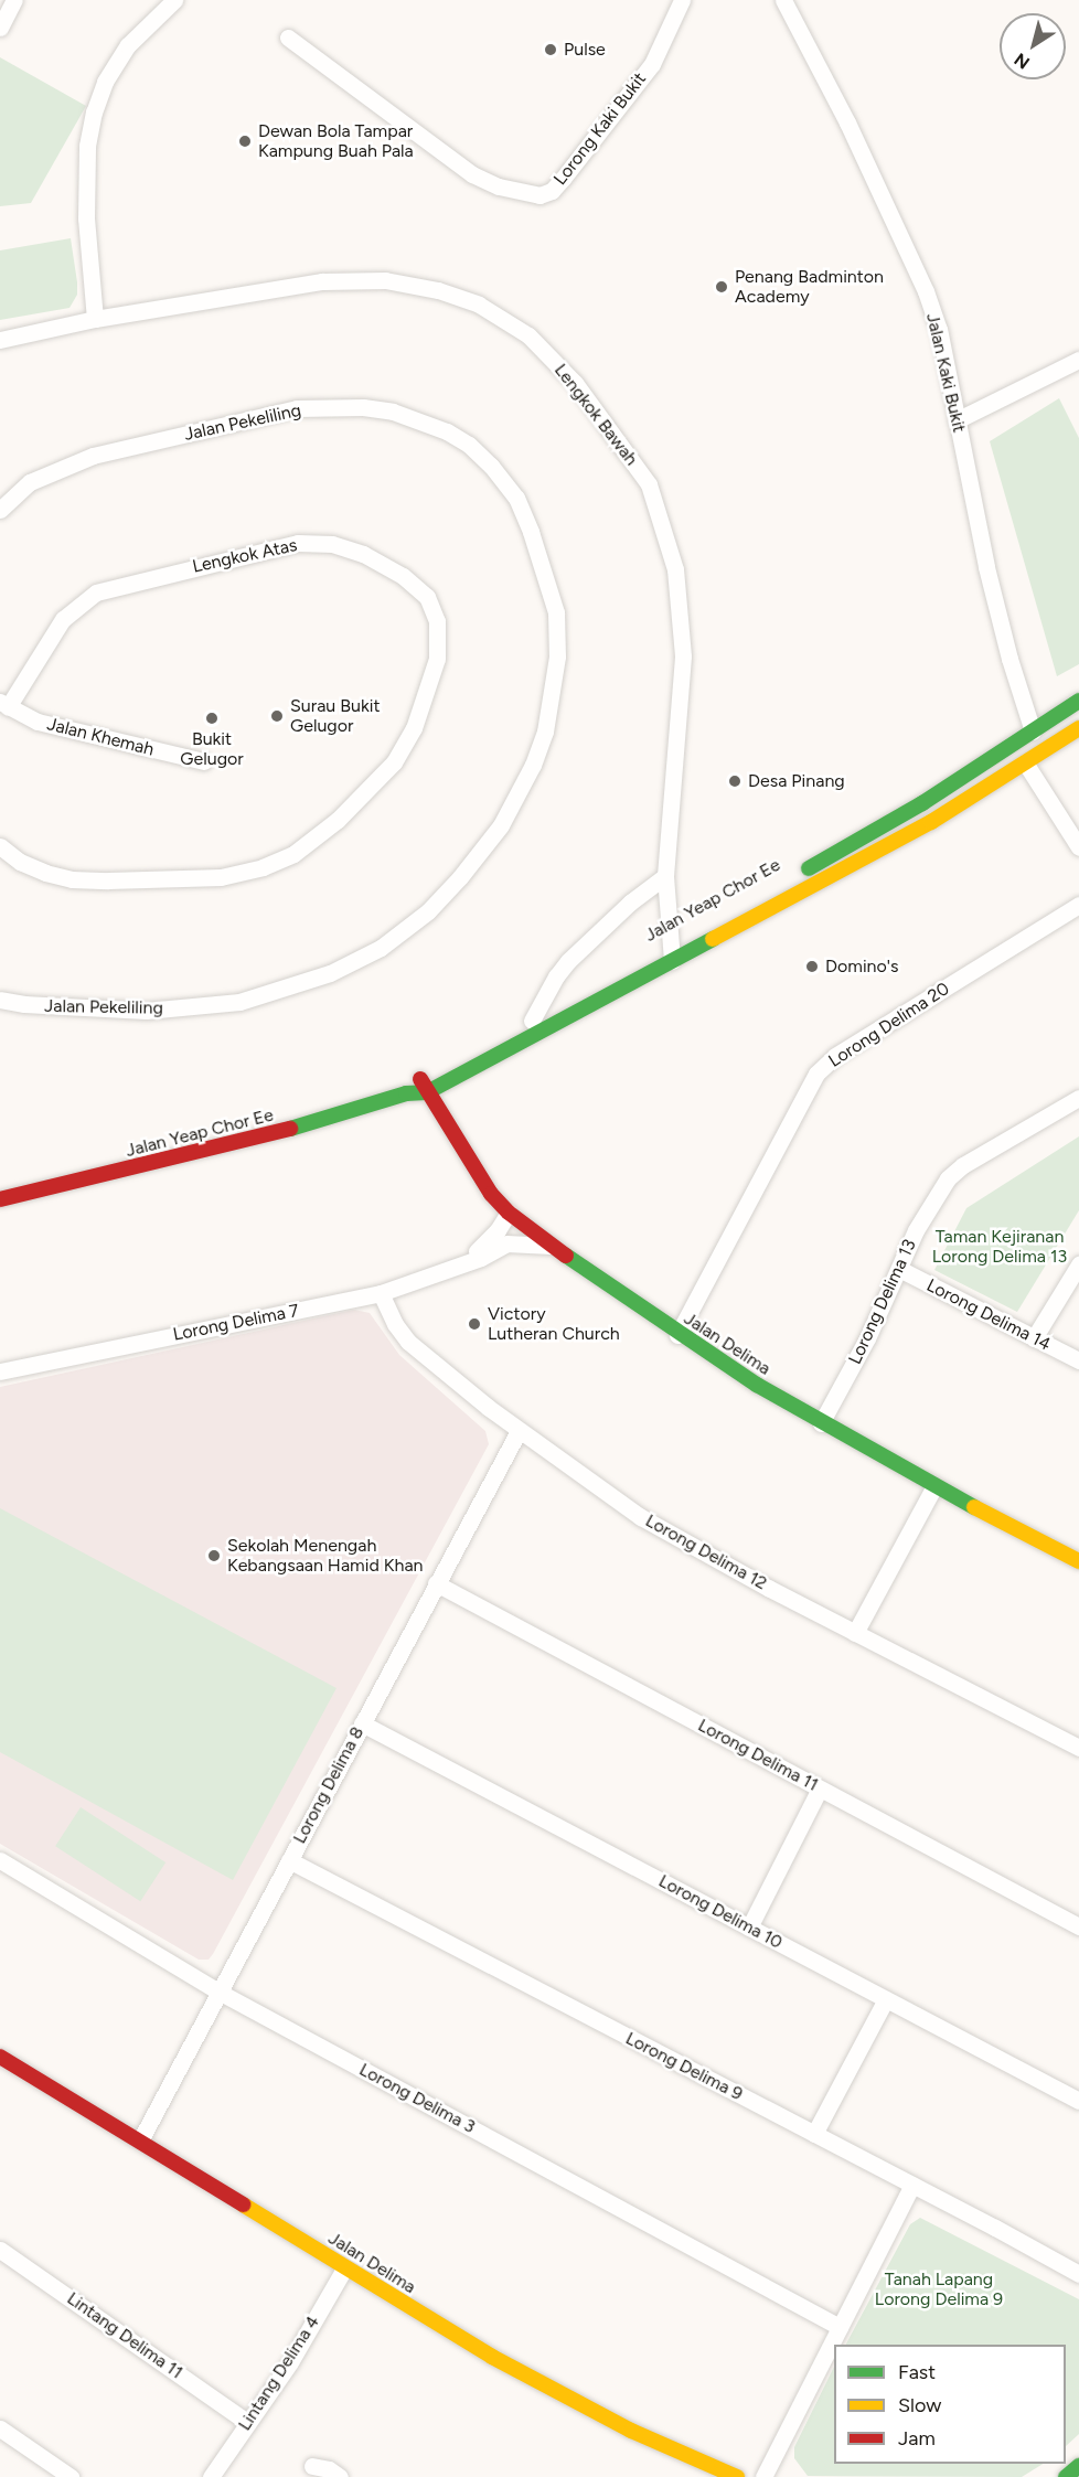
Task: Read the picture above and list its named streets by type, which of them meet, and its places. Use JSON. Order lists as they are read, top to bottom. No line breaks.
{"streets":{"main road":["Jalan Yeap Chor Ee","Jalan Delima"],"street":["Lorong Kaki Bukit","Jalan Kaki Bukit","Lengkok Bawah","Jalan Pekeliling","Lengkok Atas","Jalan Khemah","Lorong Delima 20","Lorong Delima 13","Lorong Delima 14","Lorong Delima 7","Lorong Delima 12","Lorong Delima 11","Lorong Delima 8","Lorong Delima 10","Lorong Delima 9","Lorong Delima 3","Lintang Delima 11","Lintang Delima 4"]},"crossings":[["Jalan Kaki Bukit","Jalan Yeap Chor Ee"],["Lengkok Bawah","Jalan Yeap Chor Ee"],["Lengkok Atas","Jalan Khemah"],["Jalan Yeap Chor Ee","Jalan Delima"],["Lorong Delima 20","Jalan Delima"],["Lorong Delima 13","Lorong Delima 14"],["Lorong Delima 13","Jalan Delima"],["Lorong Delima 7","Jalan Delima"],["Lorong Delima 7","Lorong Delima 12"],["Jalan Delima","Lorong Delima 8"],["Jalan Delima","Lintang Delima 4"],["Lorong Delima 12","Lorong Delima 8"],["Lorong Delima 11","Lorong Delima 8"],["Lorong Delima 8","Lorong Delima 10"],["Lorong Delima 8","Lorong Delima 9"],["Lorong Delima 8","Lorong Delima 3"],["Lintang Delima 11","Lintang Delima 4"]],"parks":["Taman Kejiranan Lorong Delima 13","Tanah Lapang Lorong Delima 9"],"places":["Pulse","Dewan Bola Tampar Kampung Buah Pala","Penang Badminton Academy","Surau Bukit Gelugor","Bukit Gelugor","Desa Pinang","Domino's","Victory Lutheran Church","Sekolah Menengah Kebangsaan Hamid Khan"],"legend":["Fast","Slow","Jam"],"north":"bottom left"}
